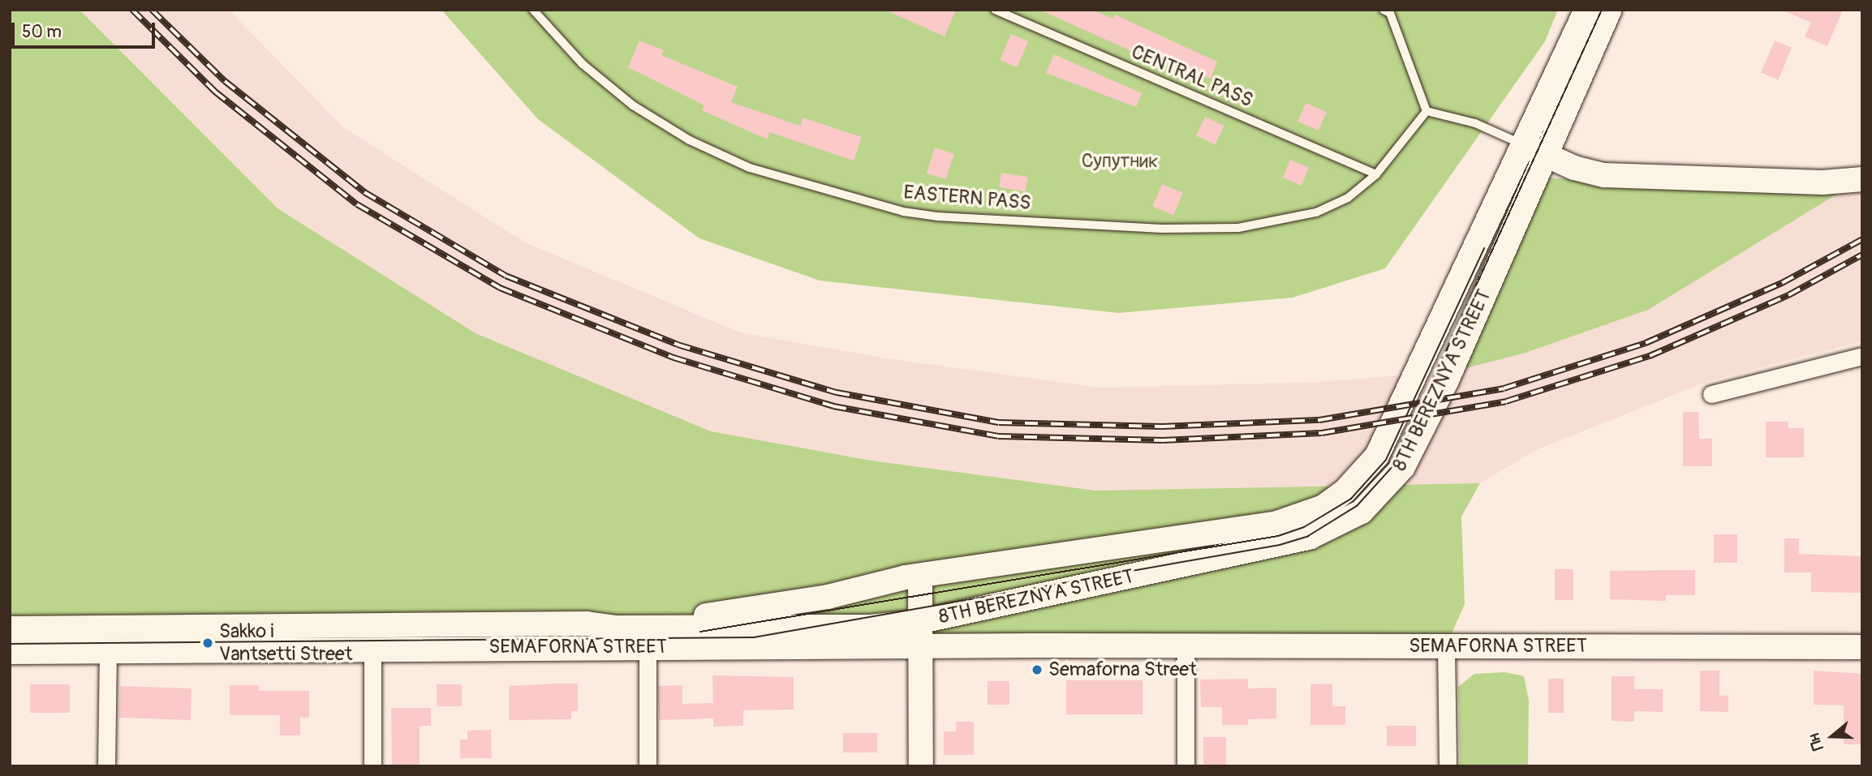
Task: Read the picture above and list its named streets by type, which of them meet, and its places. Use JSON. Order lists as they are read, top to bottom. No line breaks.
{"streets":{"main road":["8TH BEREZNYA STREET","SEMAFORNA STREET"],"lane":["CENTRAL PASS","EASTERN PASS"]},"crossings":[["CENTRAL PASS","EASTERN PASS"],["8TH BEREZNYA STREET","SEMAFORNA STREET"]],"parks":["Супутник"],"places":["Sakko i Vantsetti Street","Semaforna Street"],"scale_bar":"50 m","north":"left"}
